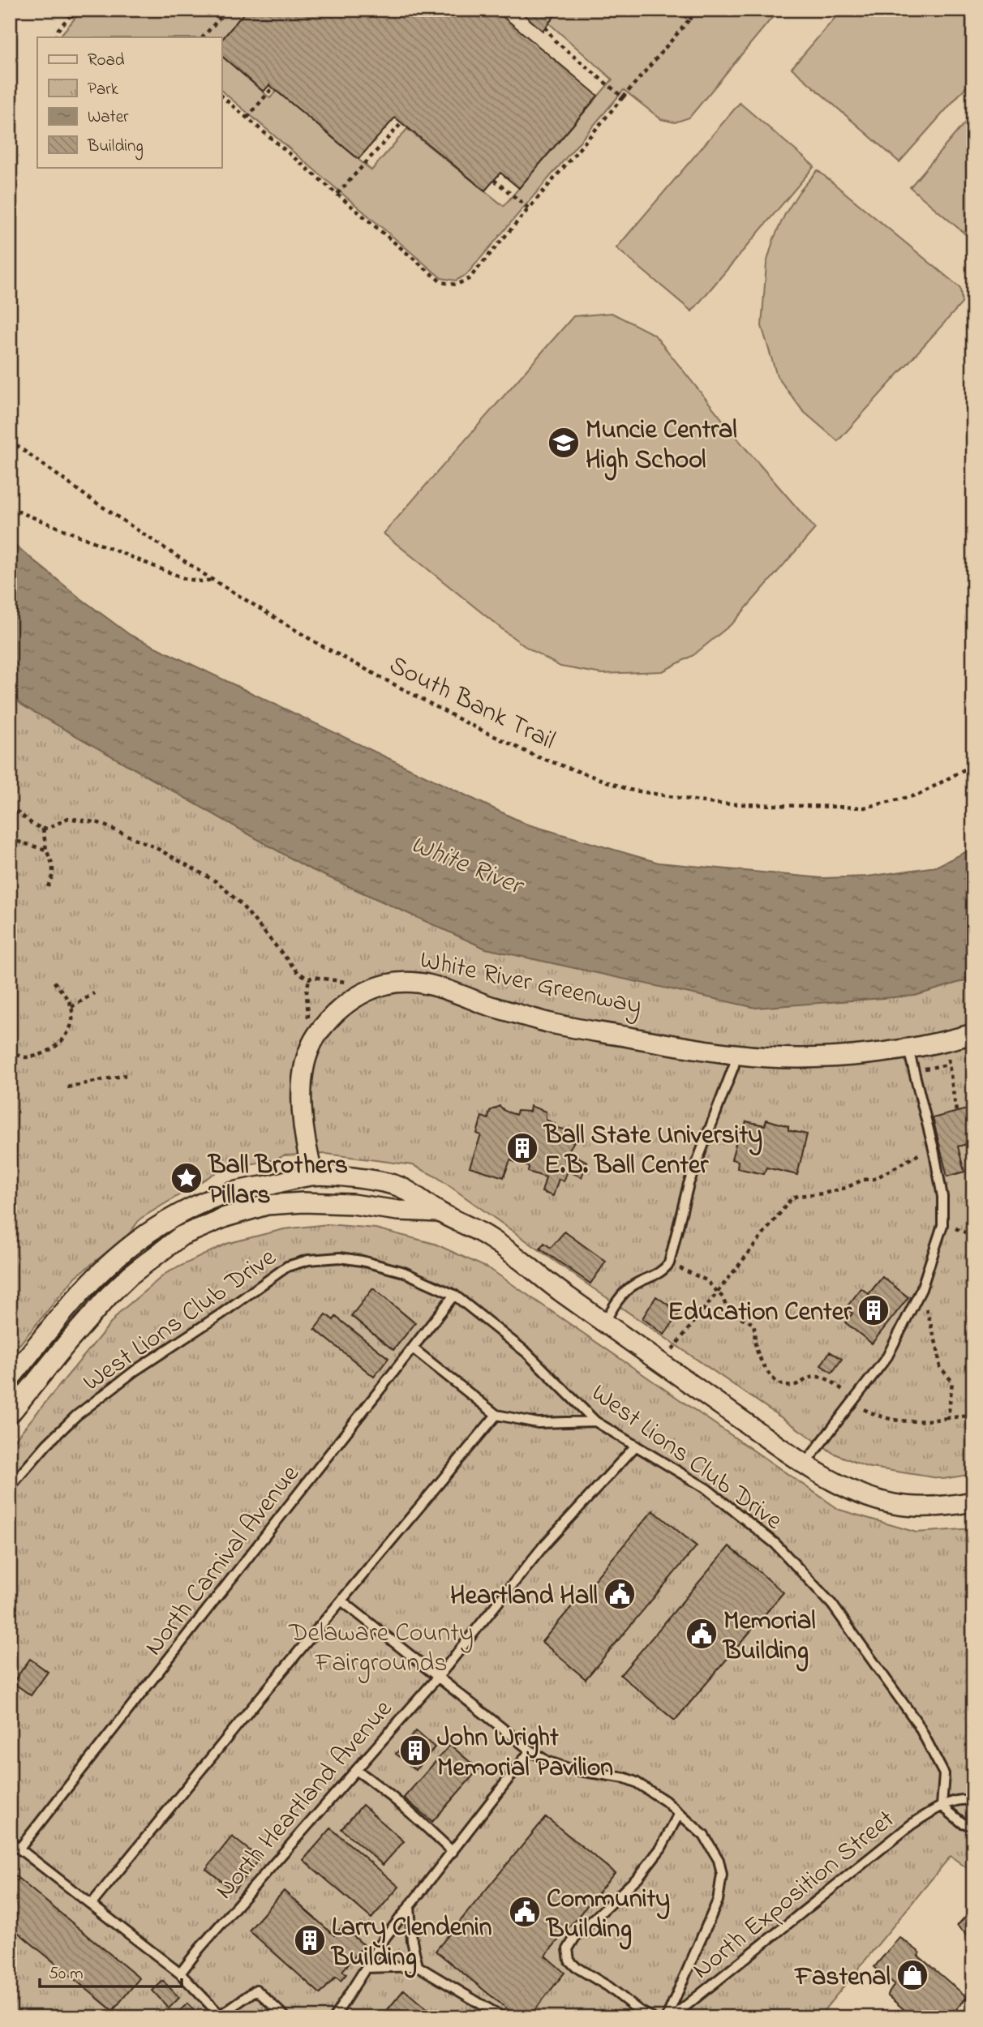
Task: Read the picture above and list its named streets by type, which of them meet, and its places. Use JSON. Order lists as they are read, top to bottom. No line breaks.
{"streets":{"lane":["West Lions Club Drive","North Carnival Avenue","North Heartland Avenue","North Exposition Street"],"path":["South Bank Trail"]},"crossings":[["West Lions Club Drive","North Carnival Avenue"],["West Lions Club Drive","North Heartland Avenue"],["West Lions Club Drive","North Exposition Street"]],"water":["White River"],"parks":["Delaware County Fairgrounds"],"places":{"school or university":["Muncie Central High School"],"building":["Ball State University E.B. Ball Center","Education Center","John Wright Memorial Pavilion","Larry Clendenin Building"],"place":["Ball Brothers Pillars"],"public building":["Heartland Hall","Memorial Building","Community Building"],"shop":["Fastenal"]},"legend":["Road","Park","Water","Building"],"scale_bar":"50 m"}
